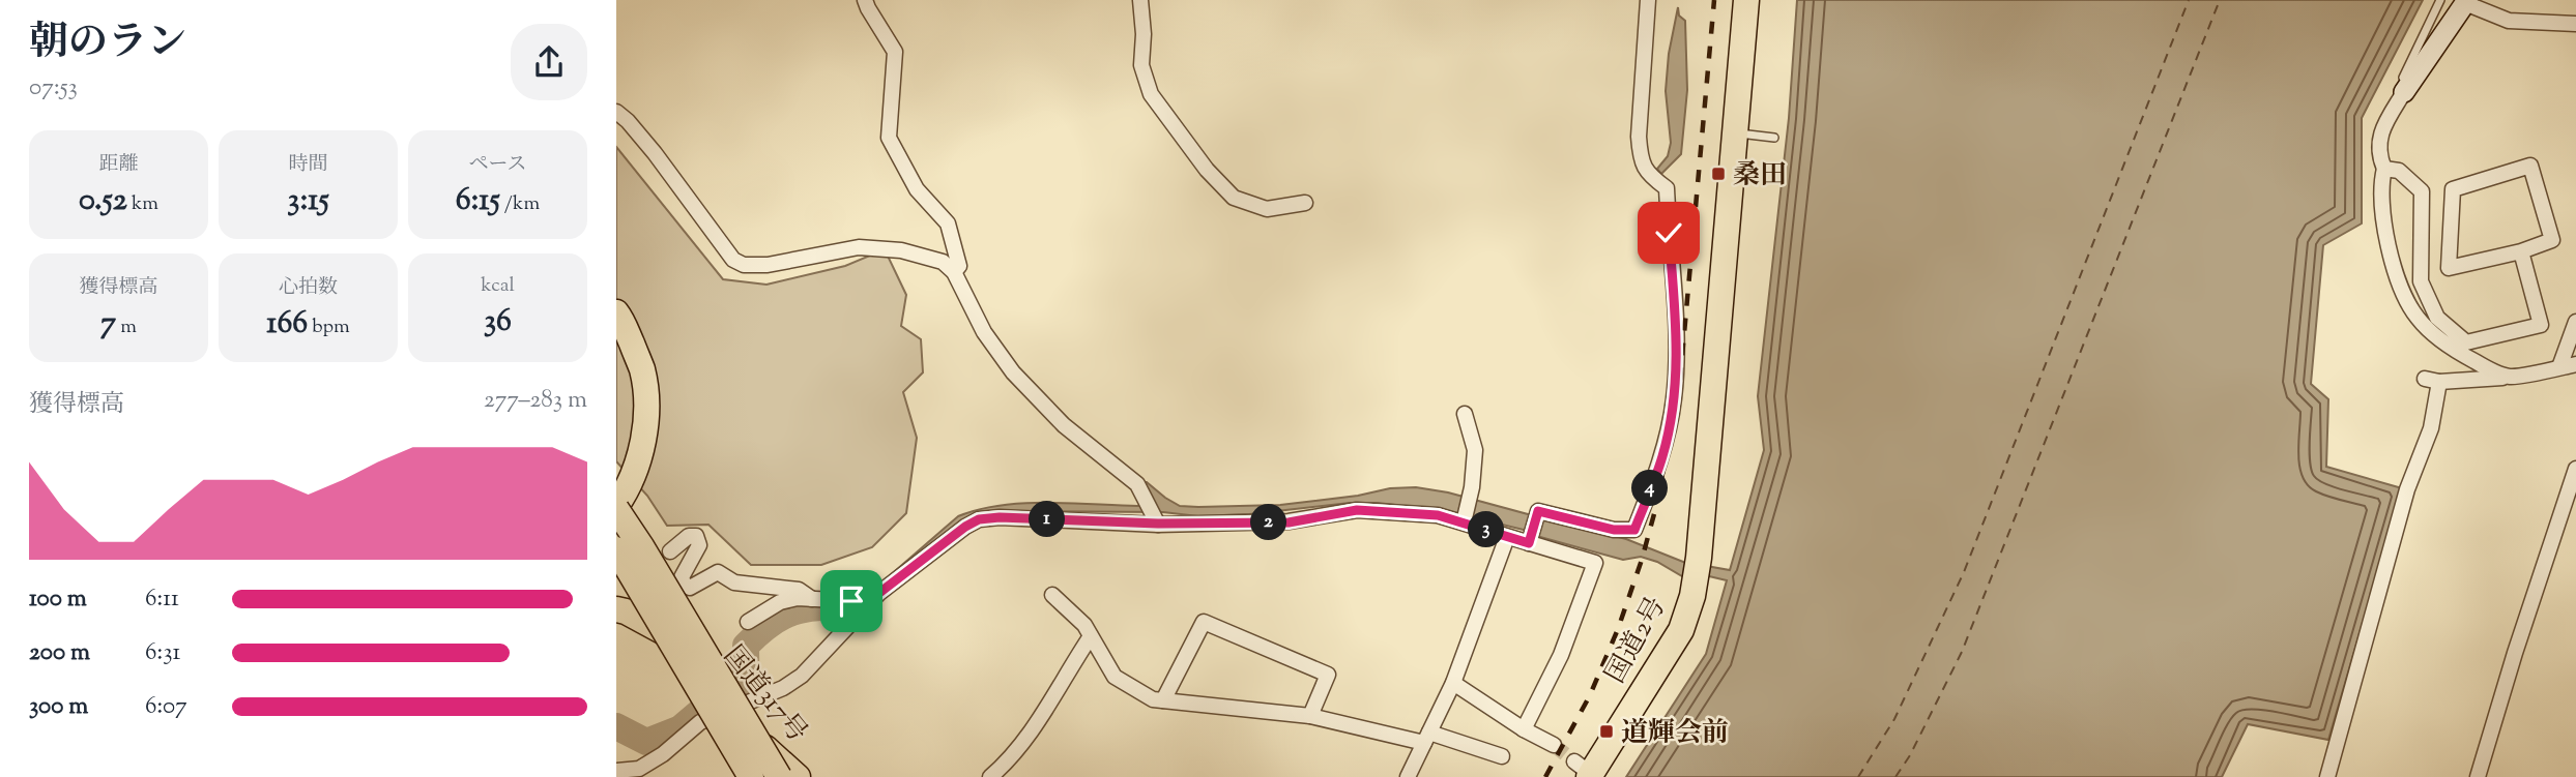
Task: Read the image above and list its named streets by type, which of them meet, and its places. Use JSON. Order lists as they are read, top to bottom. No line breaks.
{"streets":{"highway":["国道2号","国道317号"]},"places":{"transit":["桑田","道輝会前"]},"page":{"heading":["朝のラン","07:53"],"stats":[["距離","0.52 km"],["時間","3:15"],["ペース","6:15 /km"],["獲得標高","7 m"],["心拍数","166 bpm"],["kcal","36"]],"chart":["獲得標高","277–283 m"],"pins":["4","1","2","3"],"list":[{"name":"100 m","note":"6:11"},{"name":"200 m","note":"6:31"},{"name":"300 m","note":"6:07"}]}}
